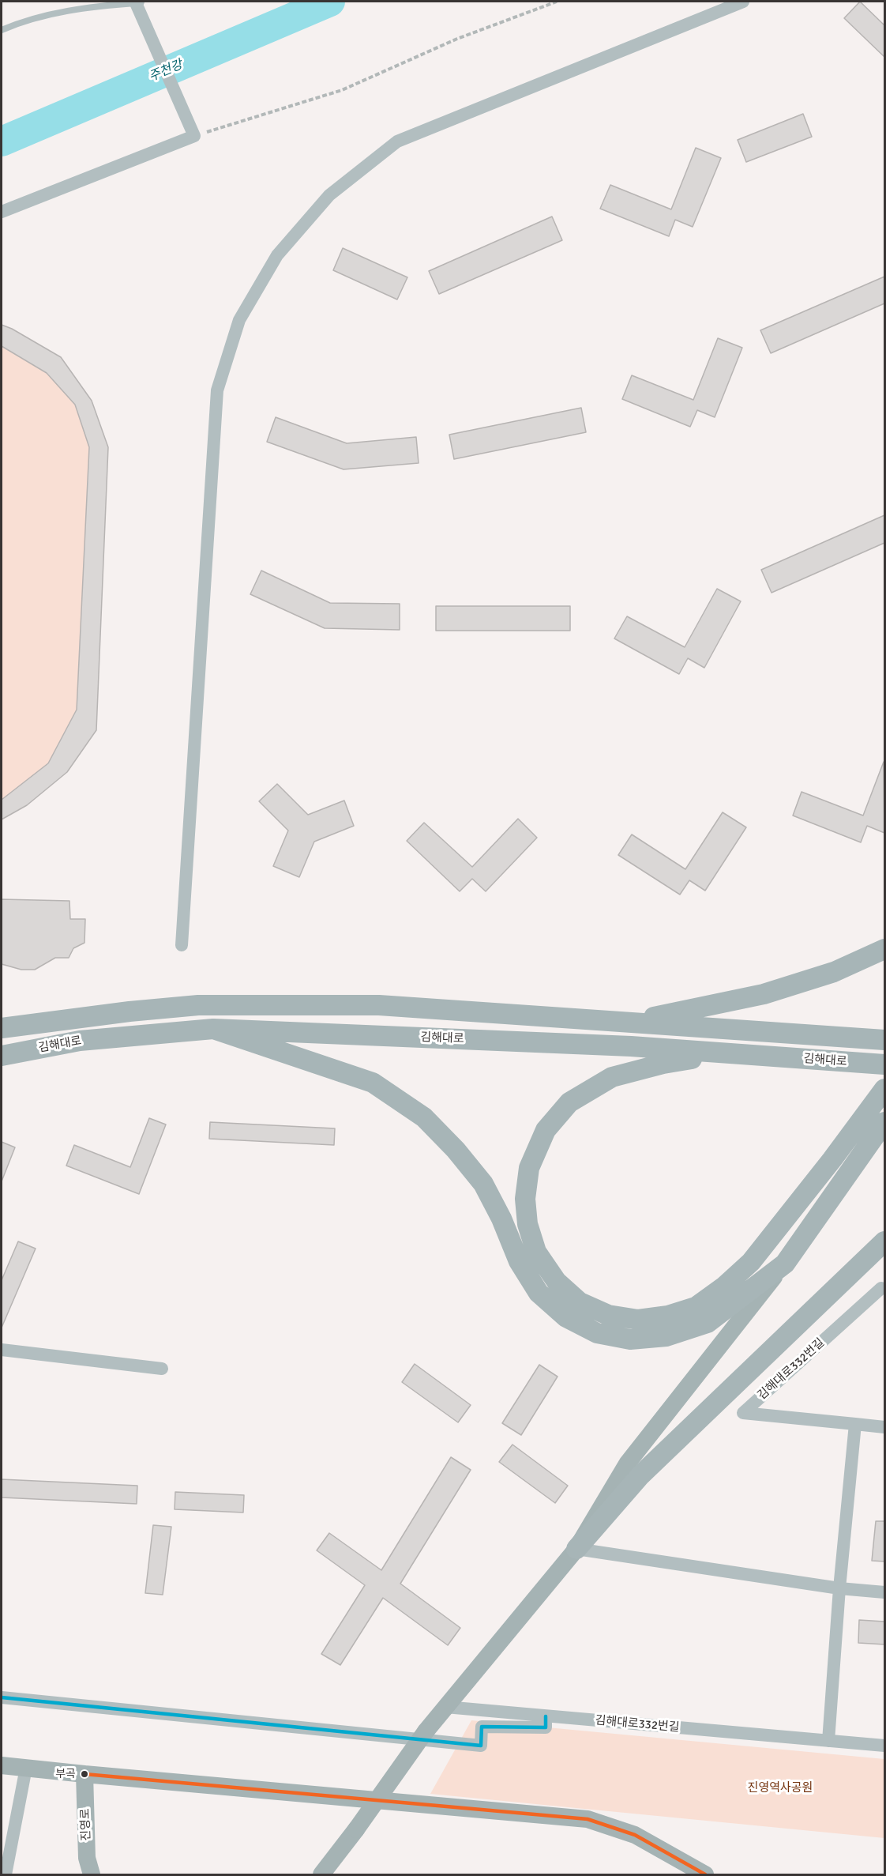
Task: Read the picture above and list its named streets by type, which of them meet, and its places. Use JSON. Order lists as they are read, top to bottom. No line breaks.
{"streets":{"main road":["김해대로","진영로"],"street":["김해대로332번길"]},"water":["주천강"],"parks":["진영역사공원"],"places":["부곡"]}
